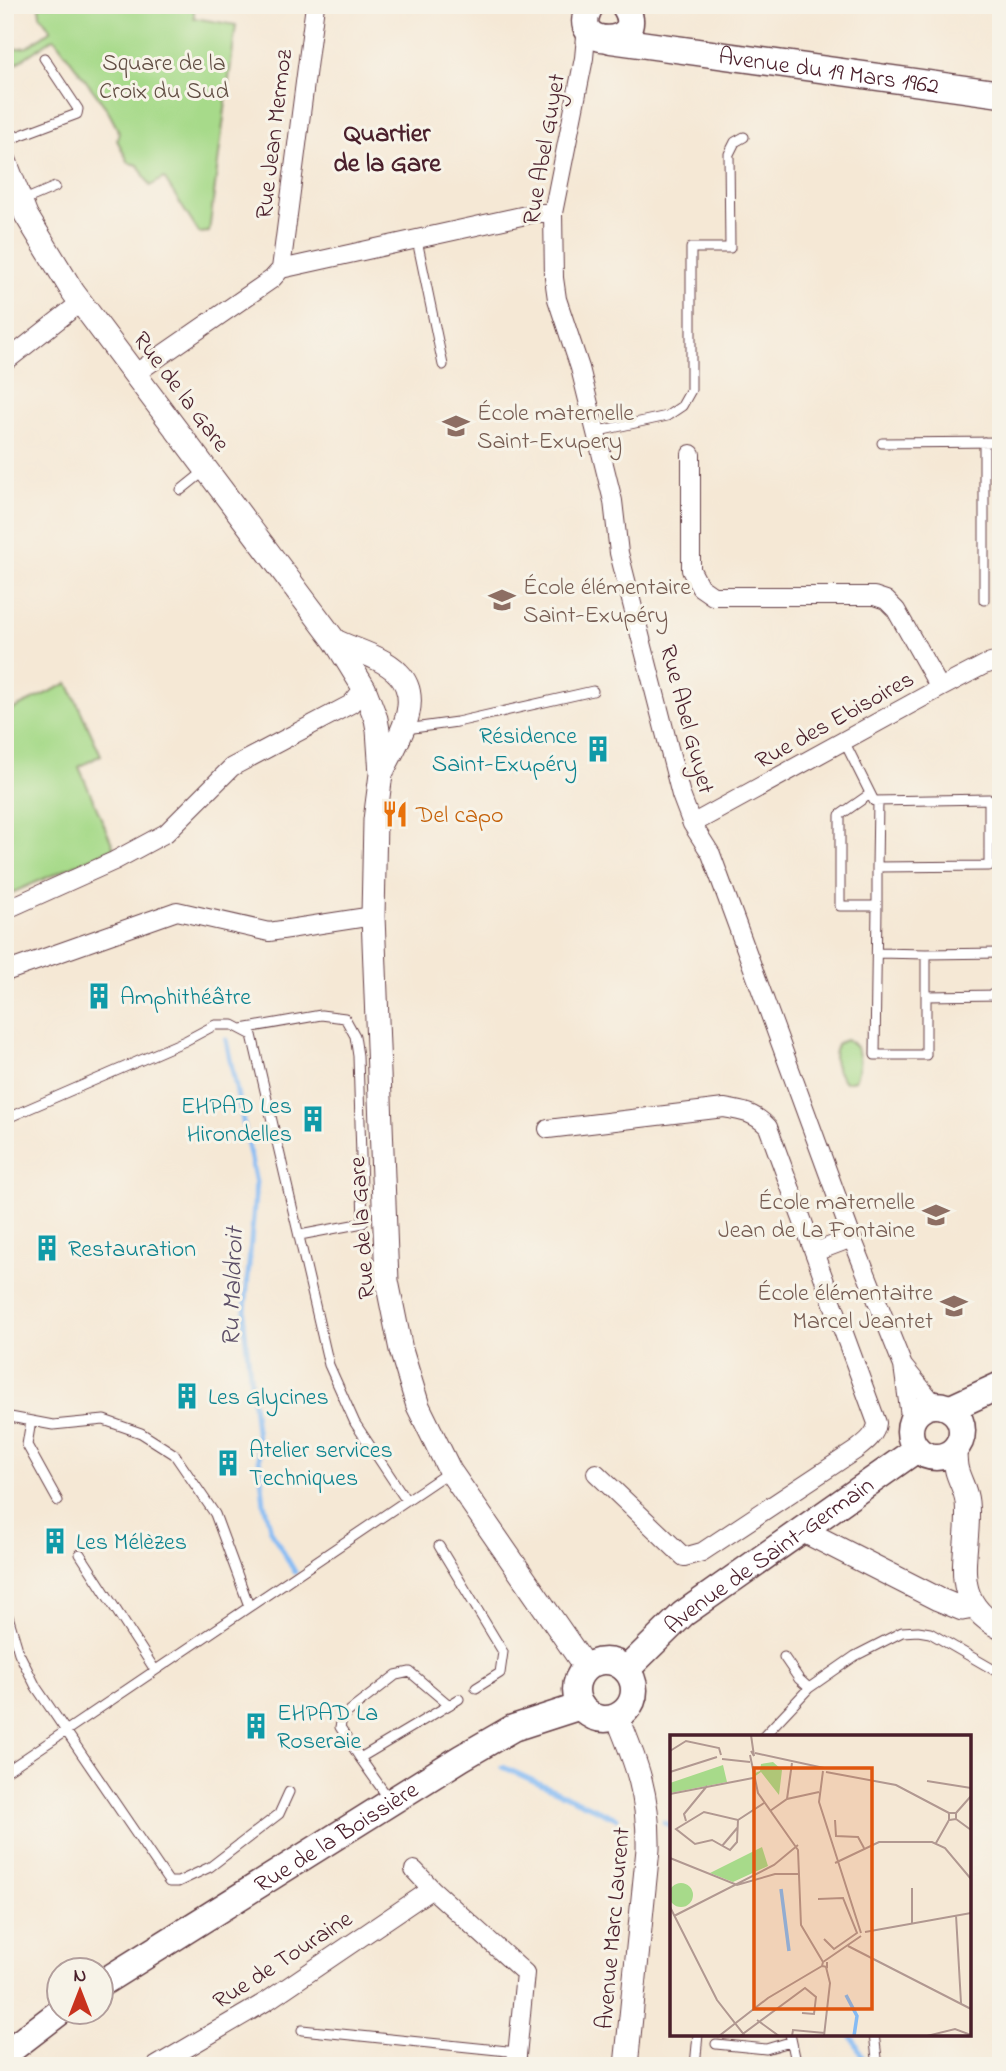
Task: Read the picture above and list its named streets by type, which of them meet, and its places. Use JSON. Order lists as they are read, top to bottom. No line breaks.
{"streets":{"main road":["Avenue du 19 Mars 1962","Avenue de Saint-Germain","Rue de la Boissière"],"street":["Rue Jean Mermoz","Rue Abel Guyet","Rue de la Gare","Rue des Ebisoires","Avenue Marc Laurent","Rue de Touraine"]},"crossings":[["Avenue du 19 Mars 1962","Rue Abel Guyet"],["Rue Abel Guyet","Rue des Ebisoires"],["Rue Abel Guyet","Avenue de Saint-Germain"],["Rue de la Gare","Avenue de Saint-Germain"],["Rue de la Gare","Rue de la Boissière"],["Rue de la Gare","Avenue Marc Laurent"],["Avenue de Saint-Germain","Rue de la Boissière"],["Avenue de Saint-Germain","Avenue Marc Laurent"],["Rue de la Boissière","Avenue Marc Laurent"]],"districts":["Quartier de la Gare"],"water":["Ru Maldroit"],"parks":["Square de la Croix du Sud"],"places":{"school or university":["École maternelle Saint-Exupery","École élémentaire Saint-Exupéry","École maternelle Jean de La Fontaine","École élémentaitre Marcel Jeantet"],"building":["Résidence Saint-Exupéry","Amphithéâtre","EHPAD Les Hirondelles","Restauration","Les Glycines","Atelier services Techniques","Les Mélèzes","EHPAD La Roseraie"],"restaurant":["Del capo"]},"north":"top"}
